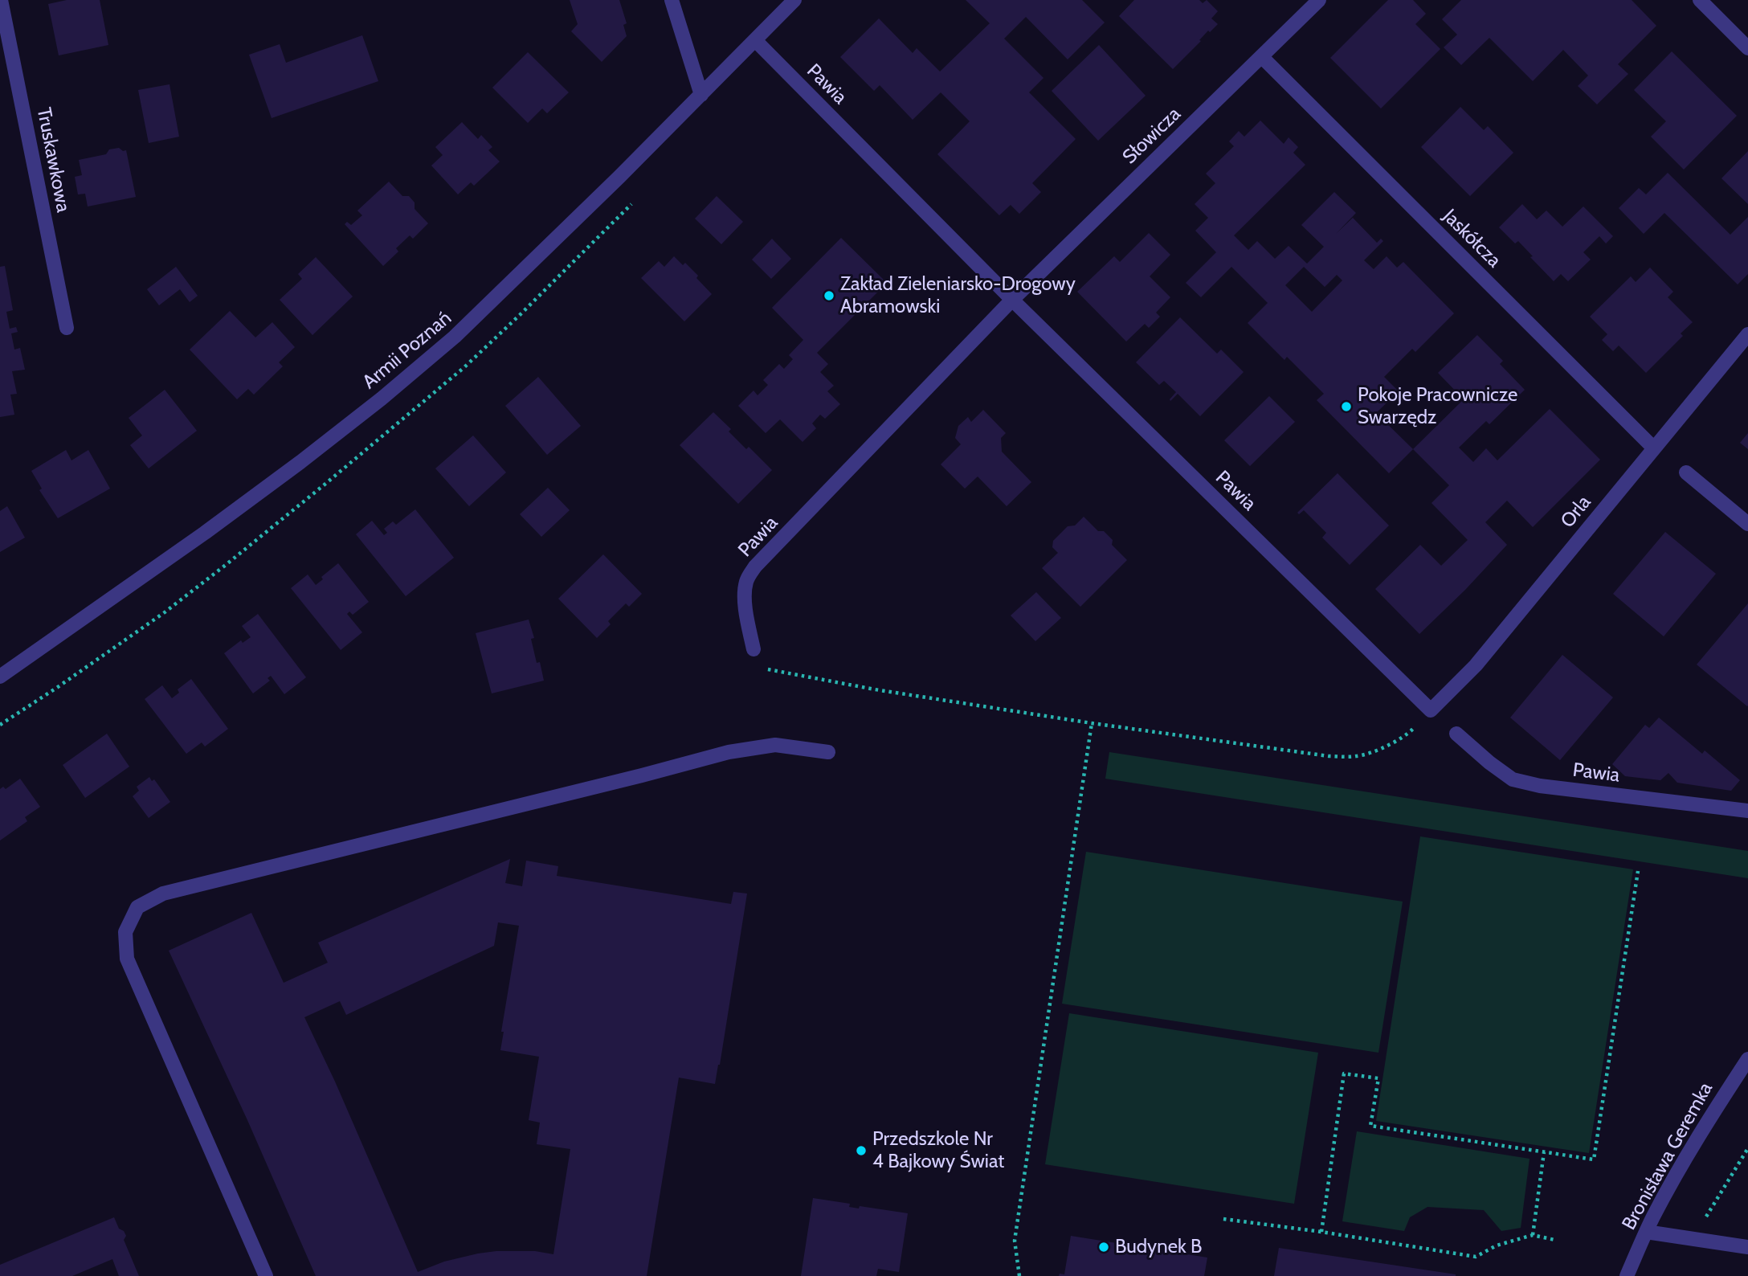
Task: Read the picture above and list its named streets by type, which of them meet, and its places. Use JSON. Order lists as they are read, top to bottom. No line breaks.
{"streets":{"street":["Pawia","Słowicza","Truskawkowa","Jaskółcza","Armii Poznań","Orla","Bronisława Geremka"]},"crossings":[["Pawia","Słowicza"],["Pawia","Armii Poznań"],["Pawia","Orla"],["Słowicza","Jaskółcza"],["Jaskółcza","Orla"]],"places":["Zakład Zieleniarsko-Drogowy Abramowski","Pokoje Pracownicze Swarzędz","Przedszkole Nr 4 Bajkowy Świat","Budynek B"]}
